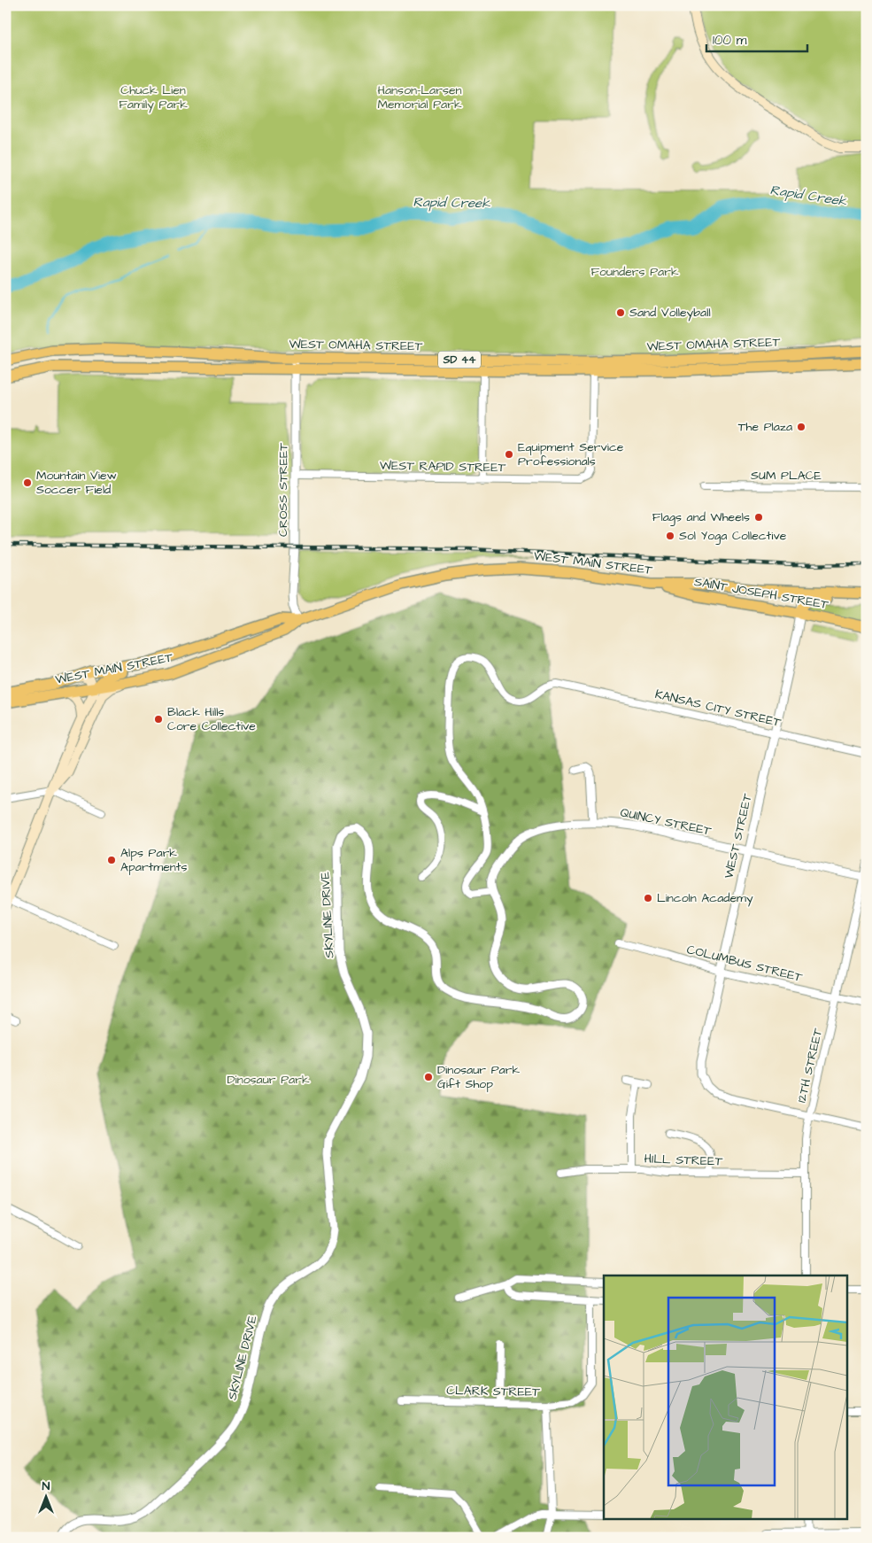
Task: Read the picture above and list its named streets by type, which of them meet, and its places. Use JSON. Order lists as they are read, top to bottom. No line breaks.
{"streets":{"main road":["WEST OMAHA STREET","SD 44","WEST MAIN STREET","SAINT JOSEPH STREET"],"street":["WEST RAPID STREET","SUM PLACE","CROSS STREET","KANSAS CITY STREET","QUINCY STREET","WEST STREET","SKYLINE DRIVE","COLUMBUS STREET","12TH STREET","HILL STREET","CLARK STREET"]},"crossings":[["WEST OMAHA STREET","WEST RAPID STREET"],["WEST OMAHA STREET","CROSS STREET"],["WEST RAPID STREET","CROSS STREET"],["CROSS STREET","WEST MAIN STREET"],["WEST MAIN STREET","SAINT JOSEPH STREET"],["WEST MAIN STREET","WEST STREET"],["SAINT JOSEPH STREET","WEST STREET"],["KANSAS CITY STREET","QUINCY STREET"],["KANSAS CITY STREET","WEST STREET"],["KANSAS CITY STREET","SKYLINE DRIVE"],["QUINCY STREET","WEST STREET"],["QUINCY STREET","SKYLINE DRIVE"],["QUINCY STREET","12TH STREET"],["WEST STREET","COLUMBUS STREET"],["COLUMBUS STREET","12TH STREET"],["12TH STREET","HILL STREET"]],"water":["Rapid Creek"],"parks":["Chuck Lien Family Park","Hanson-Larsen Memorial Park","Founders Park","Dinosaur Park"],"places":["Sand Volleyball","The Plaza","Equipment Service Professionals","Mountain View Soccer Field","Flags and Wheels","Sol Yoga Collective","Black Hills Core Collective","Alps Park Apartments","Lincoln Academy","Dinosaur Park Gift Shop"],"scale_bar":"100 m","north":"top"}
